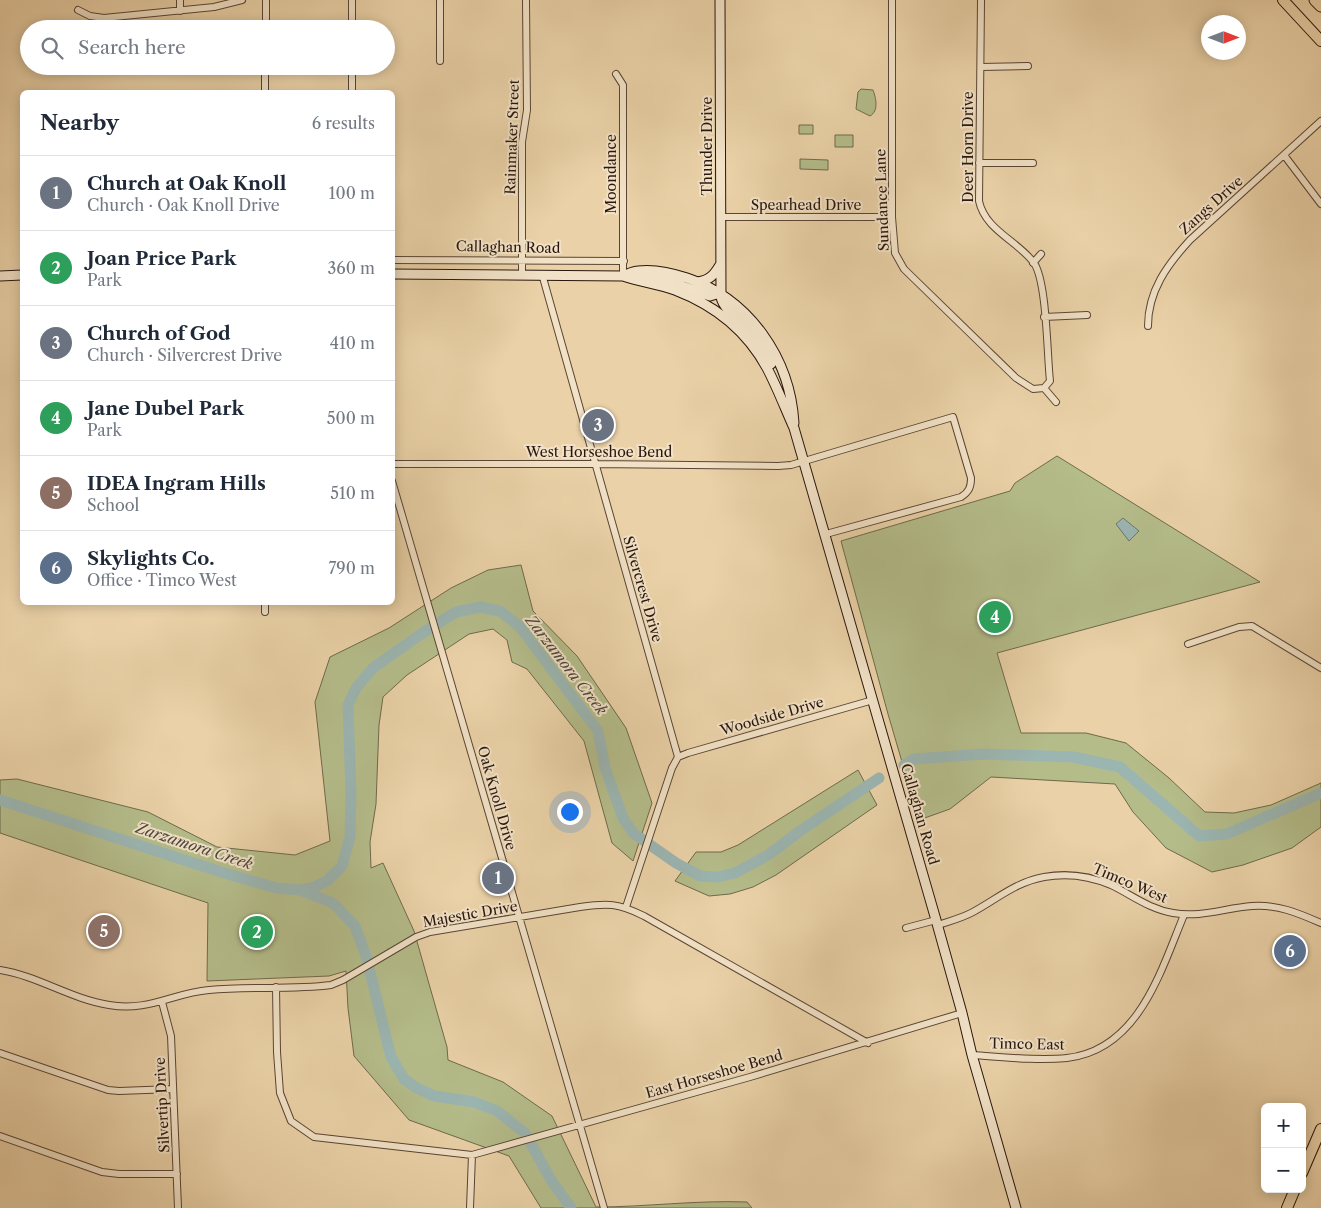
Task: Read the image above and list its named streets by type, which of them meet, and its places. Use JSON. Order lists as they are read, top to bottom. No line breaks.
{"streets":{"main road":["Thunder Drive","Callaghan Road"],"street":["Rainmaker Street","Deer Horn Drive","Moondance","Sundance Lane","Spearhead Drive","Zangs Drive","West Horseshoe Bend","Silvercrest Drive","Woodside Drive","Oak Knoll Drive","Timco West","Majestic Drive","Timco East","East Horseshoe Bend","Silvertip Drive"]},"crossings":[["Rainmaker Street","Callaghan Road"],["Thunder Drive","Spearhead Drive"],["Thunder Drive","Callaghan Road"],["Deer Horn Drive","Sundance Lane"],["Moondance","Callaghan Road"],["Sundance Lane","Spearhead Drive"],["Callaghan Road","West Horseshoe Bend"],["Callaghan Road","Silvercrest Drive"],["Callaghan Road","Woodside Drive"],["Callaghan Road","Timco West"],["Callaghan Road","Timco East"],["Callaghan Road","East Horseshoe Bend"],["West Horseshoe Bend","Silvercrest Drive"],["Silvercrest Drive","Woodside Drive"],["Oak Knoll Drive","Majestic Drive"],["Oak Knoll Drive","East Horseshoe Bend"],["Timco West","Timco East"],["Majestic Drive","East Horseshoe Bend"],["Majestic Drive","Silvertip Drive"]],"water":["Zarzamora Creek"],"north":"right","page":{"search":"Search here","heading":["Nearby","6 results"],"list":[{"mark":"1","name":"Church at Oak Knoll","note":"Church · Oak Knoll Drive","value":"100 m"},{"mark":"2","name":"Joan Price Park","note":"Park","value":"360 m"},{"mark":"3","name":"Church of God","note":"Church · Silvercrest Drive","value":"410 m"},{"mark":"4","name":"Jane Dubel Park","note":"Park","value":"500 m"},{"mark":"5","name":"IDEA Ingram Hills","note":"School","value":"510 m"},{"mark":"6","name":"Skylights Co.","note":"Office · Timco West","value":"790 m"}],"pins":["3","4","1","5","2","6"],"map_buttons":["+","−"]}}
